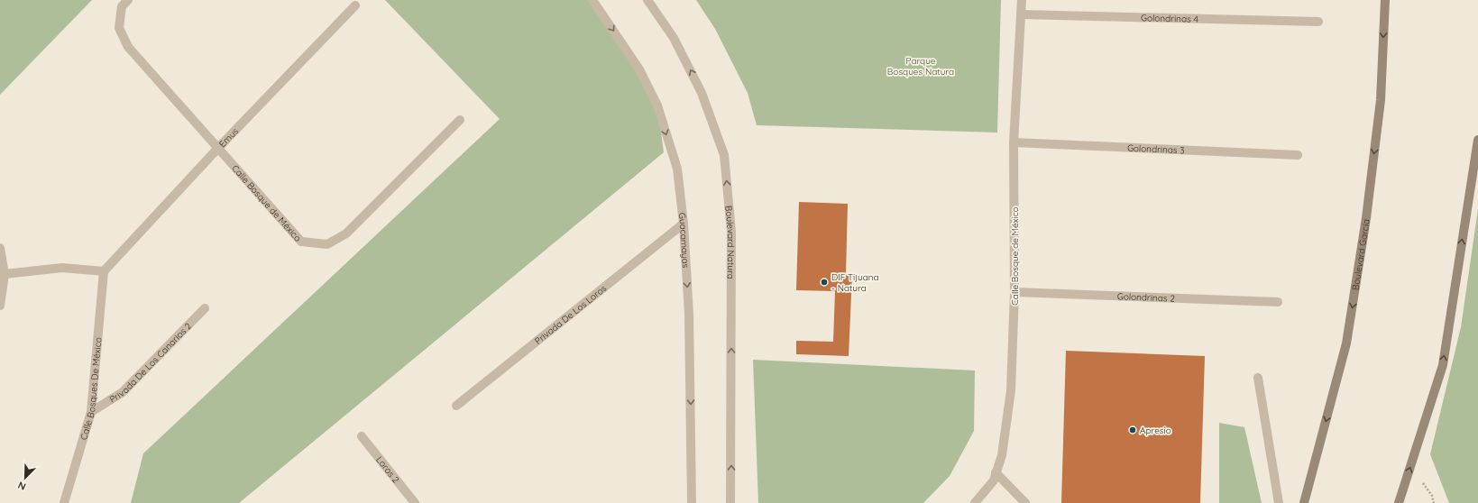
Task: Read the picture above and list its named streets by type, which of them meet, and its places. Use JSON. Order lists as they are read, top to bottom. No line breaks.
{"streets":{"main road":["Boulevard García"],"street":["Golondrinas 4","Emus","Golondrinas 3","Calle Bosque de México","Guacamayas","Boulevard Natura","Golondrinas 2","Privada De Los Loros","Privada De Los Canarios 2","Calle Bosques De México","Loros 2"]},"crossings":[["Golondrinas 4","Calle Bosque de México"],["Emus","Calle Bosque de México"],["Emus","Calle Bosques De México"],["Golondrinas 3","Calle Bosque de México"],["Calle Bosque de México","Golondrinas 2"],["Guacamayas","Privada De Los Loros"],["Privada De Los Canarios 2","Calle Bosques De México"]],"one_way":["Guacamayas","Boulevard Natura","Boulevard García"],"parks":["Parque Bosques Natura"],"places":["DIF Tijuana - Natura","Apresio"],"north":"bottom left"}
